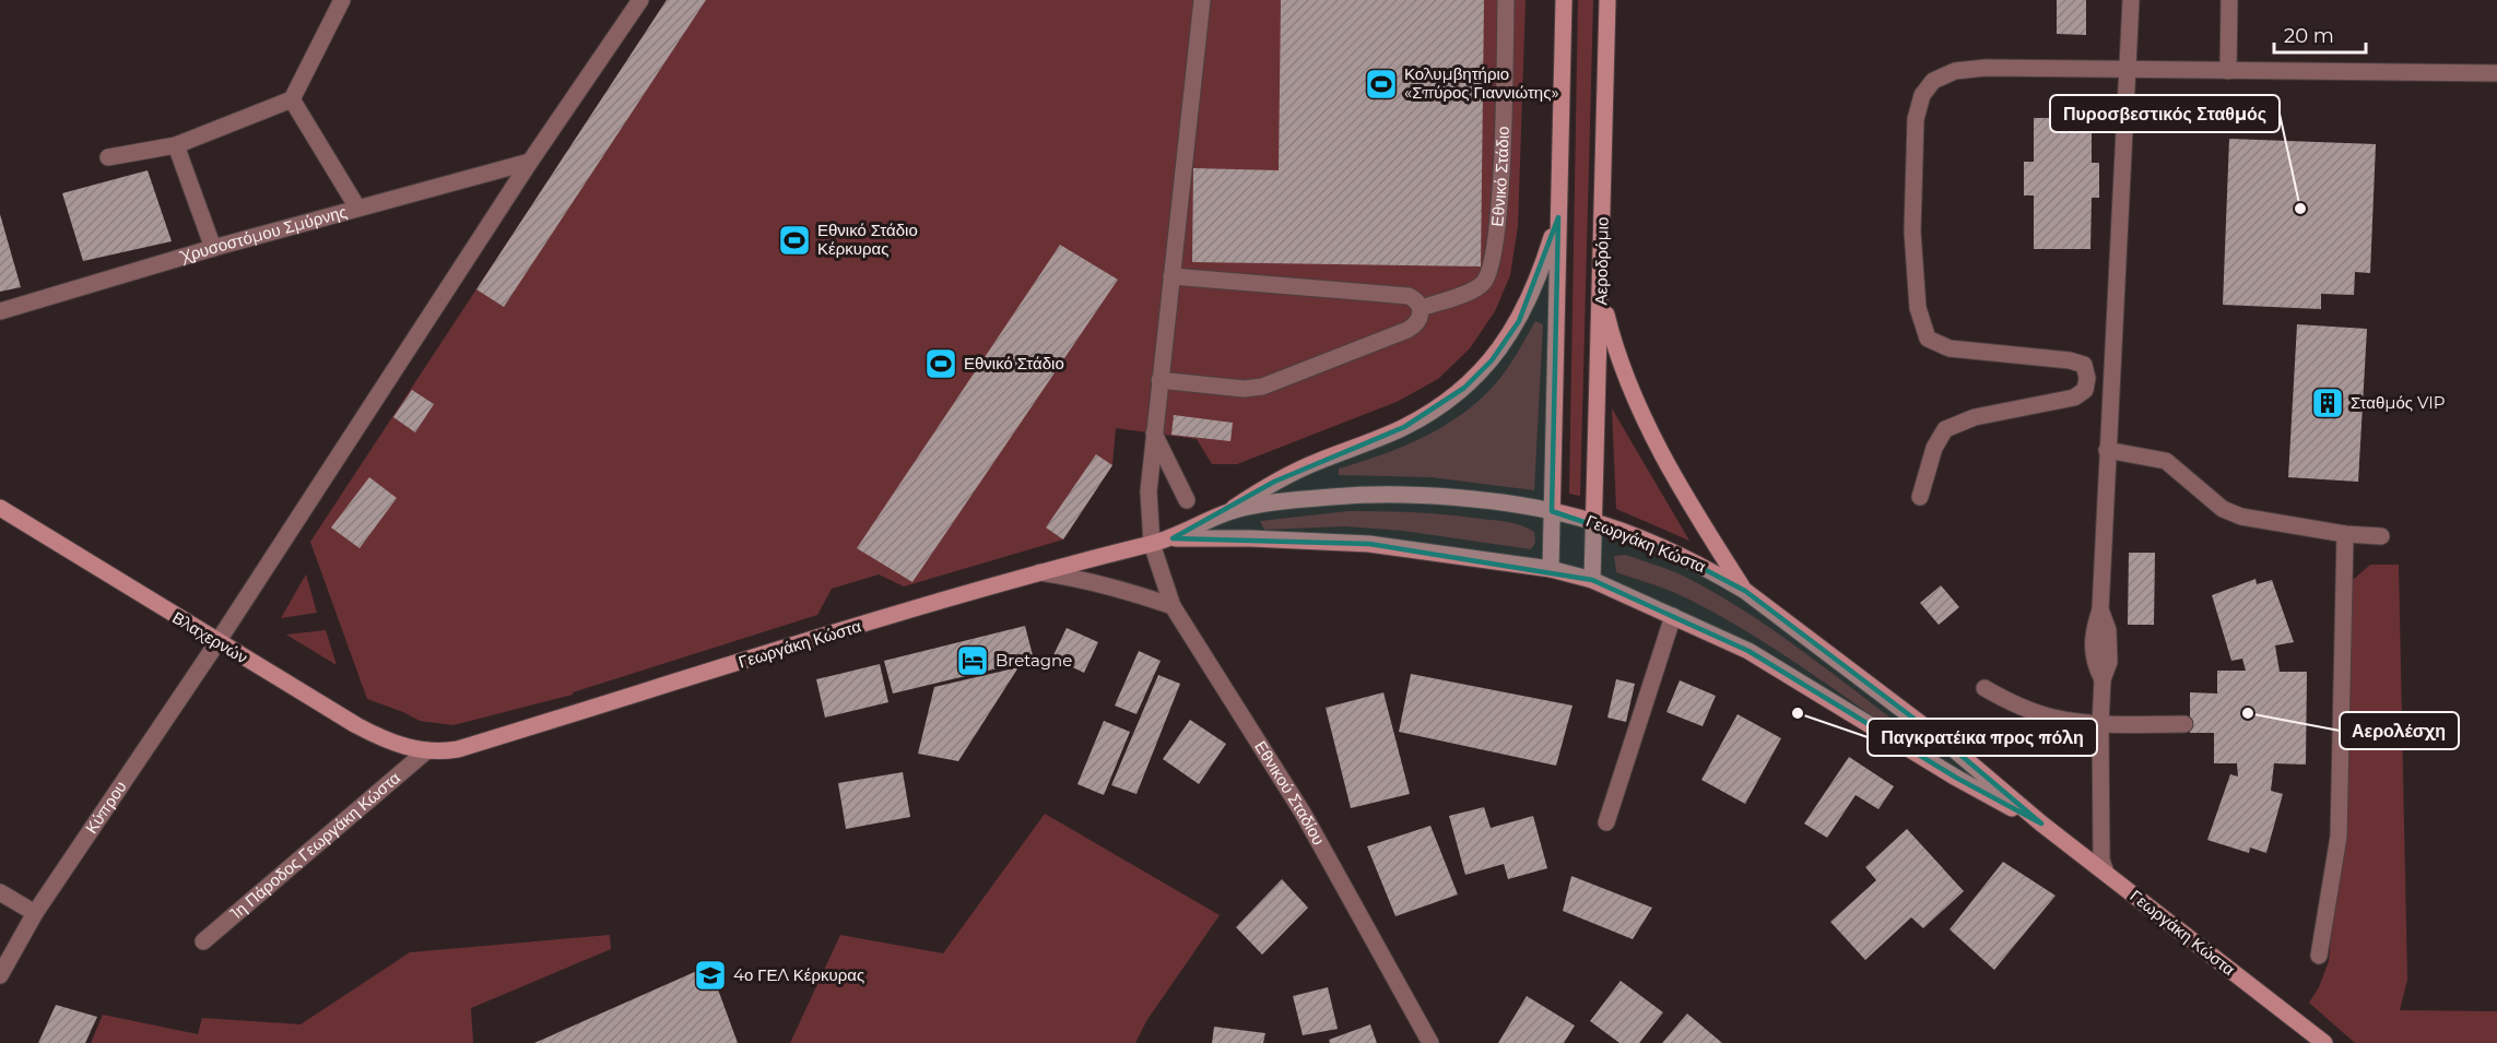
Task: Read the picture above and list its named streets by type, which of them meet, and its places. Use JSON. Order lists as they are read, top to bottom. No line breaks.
{"streets":{"main road":["Αεροδρόμιο","Γεωργάκη Κώστα","Βλαχερνών"],"street":["Εθνικό Στάδιο","Χρυσοστόμου Σμύρνης","Εθνικού Σταδίου","Κύπρου","1η Πάροδος Γεωργάκη Κώστα"]},"crossings":[["Χρυσοστόμου Σμύρνης","Κύπρου"],["Αεροδρόμιο","Γεωργάκη Κώστα"],["Γεωργάκη Κώστα","Βλαχερνών"],["Γεωργάκη Κώστα","Εθνικού Σταδίου"],["Γεωργάκη Κώστα","1η Πάροδος Γεωργάκη Κώστα"],["Βλαχερνών","Κύπρου"],["Βλαχερνών","1η Πάροδος Γεωργάκη Κώστα"]],"places":{"sports":["Κολυμβητήριο «Σπύρος Γιαννιώτης»","Εθνικό Στάδιο Κέρκυρας","Εθνικό Στάδιο"],"other":["Πυροσβεστικός Σταθμός","Παγκρατέικα προς πόλη","Αερολέσχη"],"building":["Σταθμός VIP"],"hotel":["Bretagne"],"school or university":["4ο ΓΕΛ Κέρκυρας"]},"scale_bar":"20 m"}
